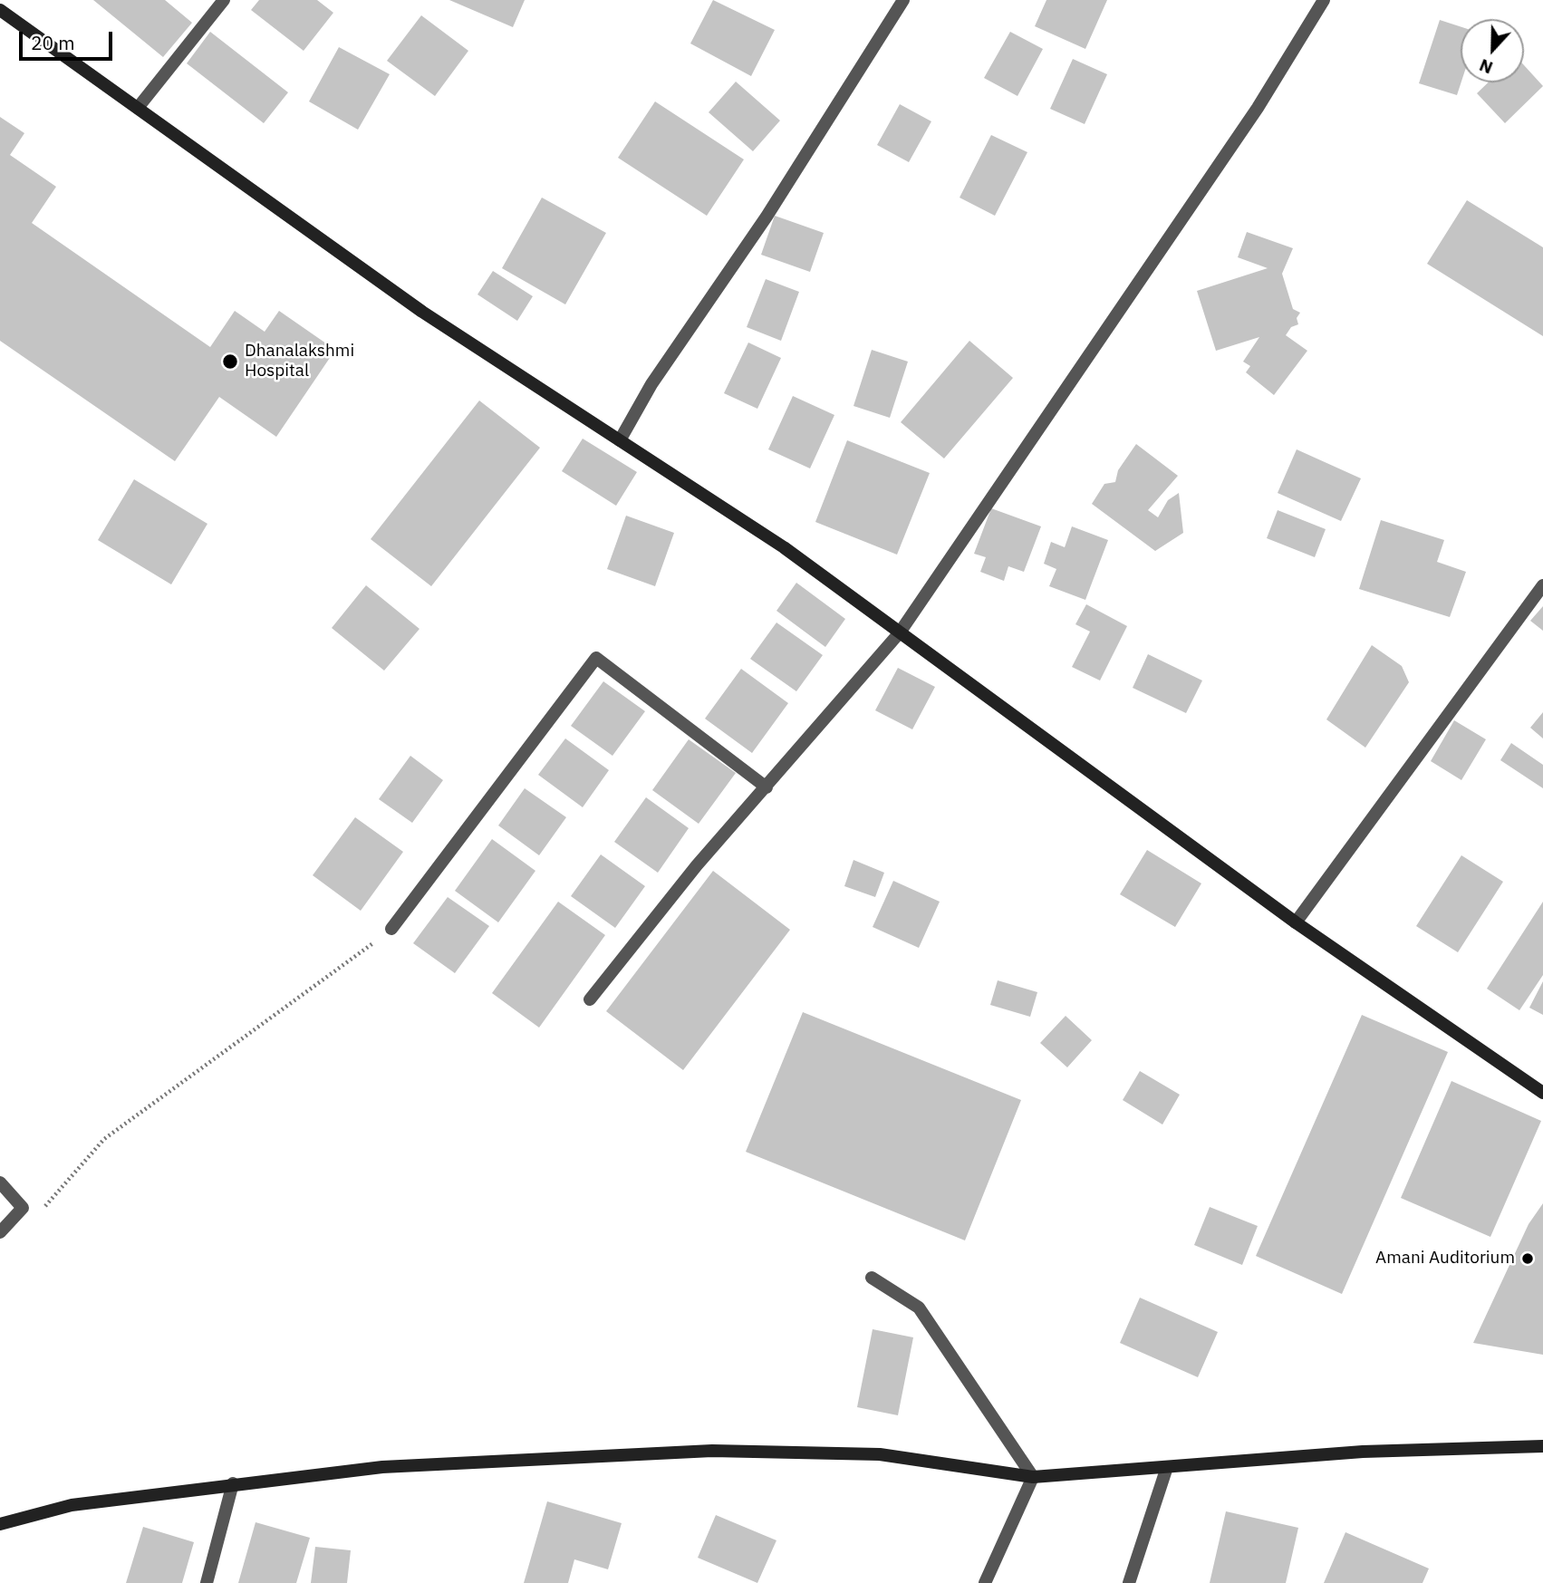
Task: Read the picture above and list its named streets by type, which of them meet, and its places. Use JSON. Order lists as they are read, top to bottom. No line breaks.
{"places":["Dhanalakshmi Hospital","Amani Auditorium"],"scale_bar":"20 m","north":"bottom"}
